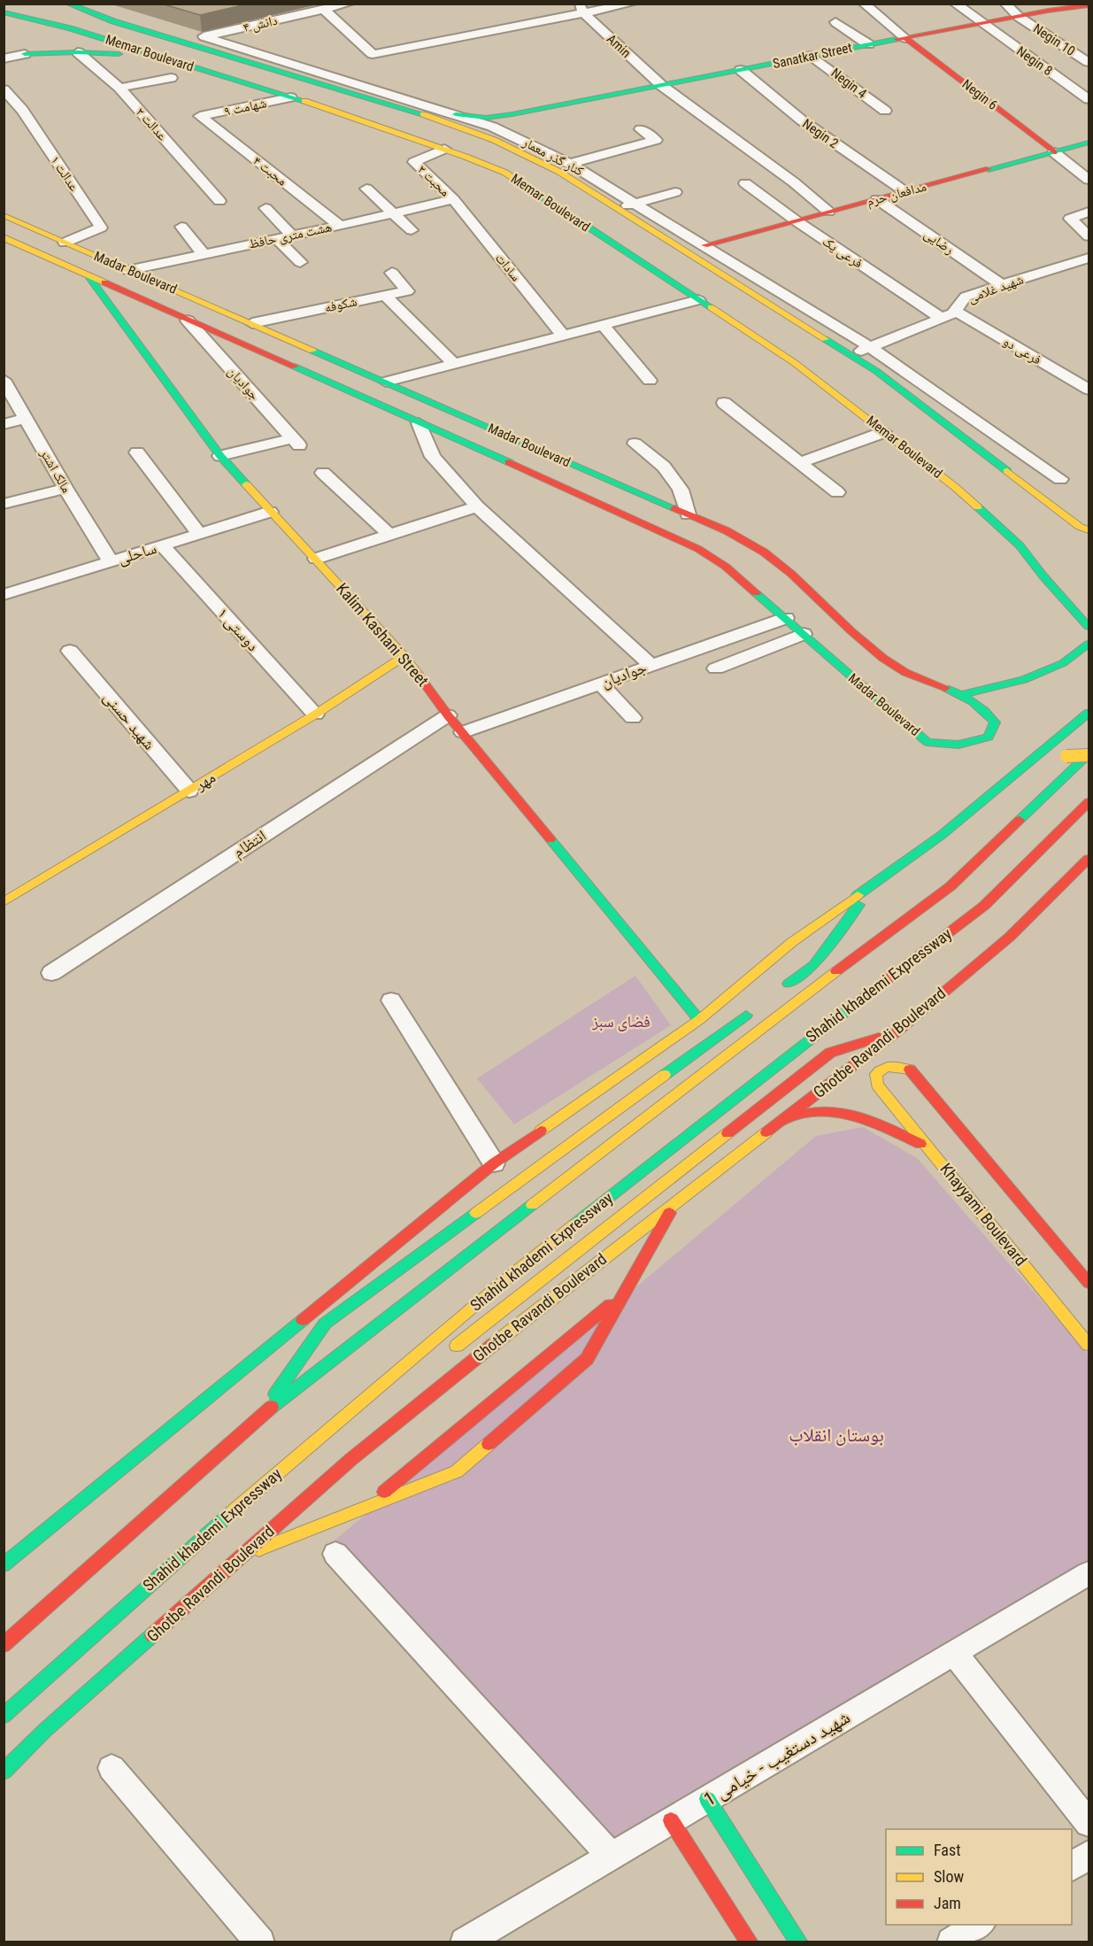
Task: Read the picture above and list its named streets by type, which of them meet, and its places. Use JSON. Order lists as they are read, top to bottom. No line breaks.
{"streets":{"main road":["Memar Boulevard","Sanatkar Street","Negin 6","مدافعان حرم","Madar Boulevard","Kalim Kashani Street","مهر","Shahid khademi Expressway","Ghotbe Ravandi Boulevard","Khayyami Boulevard"],"street":["دانش ۴","Negin 10","Amin","Negin 8","Negin 4","شهامت ۹","عدالت ۲","Negin 2","کنار گذر معمار","محبت ۴","عدالت ۱","محبت ۲","هشت متری حافظ","رضایی","فرعی یک","سادات","شهید غلامی","شکوفه","فرعی دو","جوادیان","مالک اشتر","ساحلی","دوستی ۱","شهید حسنی","انتظام","شهید دستغیب - خیامی 1"]},"crossings":[["دانش ۴","کنار گذر معمار"],["Negin 10","Sanatkar Street"],["Amin","Sanatkar Street"],["Amin","مدافعان حرم"],["Memar Boulevard","شهامت ۹"],["Memar Boulevard","محبت ۲"],["Memar Boulevard","شهید غلامی"],["Sanatkar Street","Negin 8"],["Sanatkar Street","Negin 4"],["Sanatkar Street","Negin 6"],["Sanatkar Street","Negin 2"],["Sanatkar Street","کنار گذر معمار"],["Negin 6","مدافعان حرم"],["شهامت ۹","محبت ۴"],["Negin 2","مدافعان حرم"],["کنار گذر معمار","مدافعان حرم"],["کنار گذر معمار","شهید غلامی"],["محبت ۴","هشت متری حافظ"],["عدالت ۱","Madar Boulevard"],["محبت ۲","هشت متری حافظ"],["محبت ۲","سادات"],["مدافعان حرم","رضایی"],["مدافعان حرم","فرعی یک"],["هشت متری حافظ","سادات"],["هشت متری حافظ","Madar Boulevard"],["رضایی","شهید غلامی"],["فرعی یک","شهید غلامی"],["Madar Boulevard","شکوفه"],["Madar Boulevard","جوادیان"],["Madar Boulevard","Kalim Kashani Street"],["شهید غلامی","فرعی دو"],["جوادیان","Kalim Kashani Street"],["مالک اشتر","ساحلی"],["ساحلی","دوستی ۱"],["ساحلی","Kalim Kashani Street"],["دوستی ۱","مهر"],["Kalim Kashani Street","مهر"],["Kalim Kashani Street","انتظام"],["شهید حسنی","مهر"]],"parks":["فضای سبز","بوستان انقلاب"],"legend":["Fast","Slow","Jam"]}
